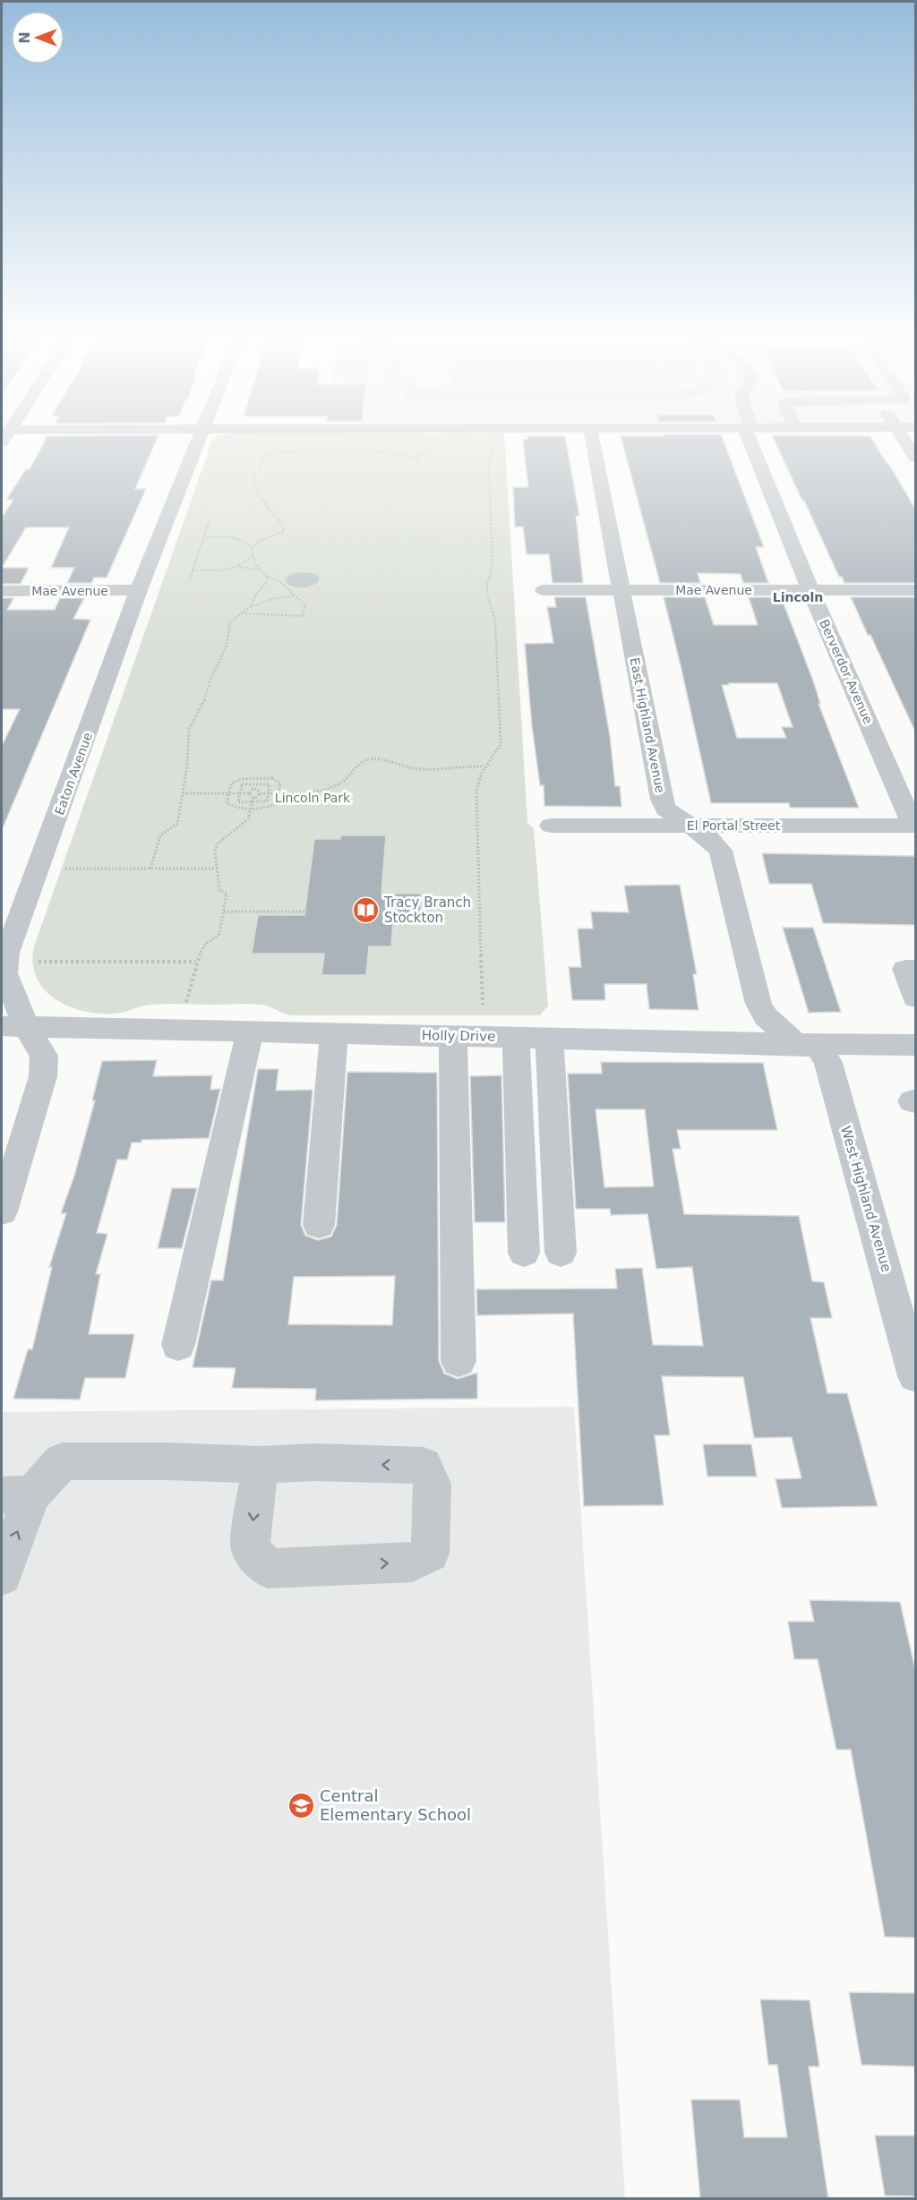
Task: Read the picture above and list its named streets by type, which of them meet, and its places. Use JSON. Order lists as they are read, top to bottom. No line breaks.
{"streets":{"street":["Mae Avenue","Berverdor Avenue","East Highland Avenue","Eaton Avenue","El Portal Street","Holly Drive","West Highland Avenue"]},"crossings":[["Mae Avenue","Berverdor Avenue"],["Mae Avenue","East Highland Avenue"],["Mae Avenue","Eaton Avenue"],["Berverdor Avenue","El Portal Street"],["East Highland Avenue","El Portal Street"],["East Highland Avenue","Holly Drive"],["East Highland Avenue","West Highland Avenue"],["Eaton Avenue","Holly Drive"],["Holly Drive","West Highland Avenue"]],"districts":["Lincoln"],"parks":["Lincoln Park"],"places":{"library":["Tracy Branch Stockton"],"school or university":["Central Elementary School"]},"north":"left"}
